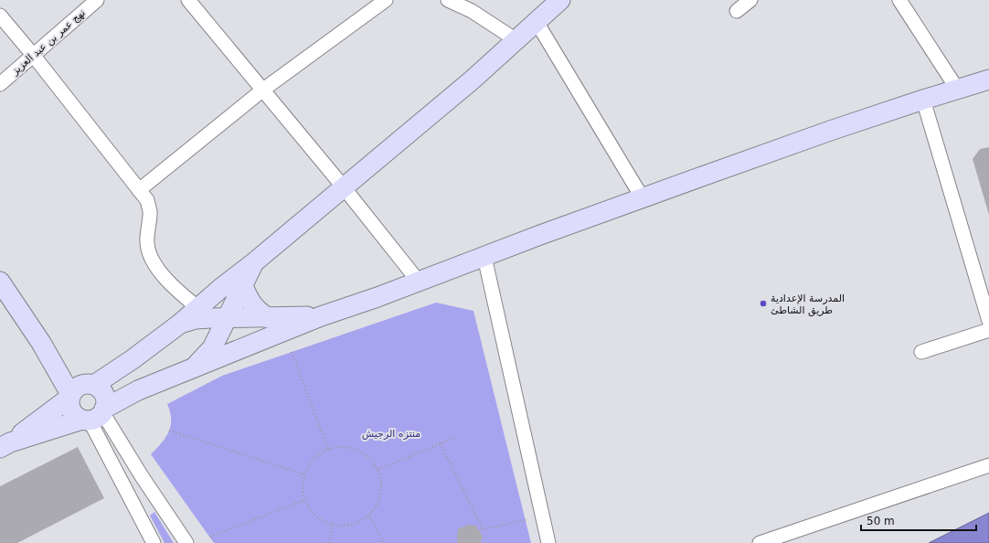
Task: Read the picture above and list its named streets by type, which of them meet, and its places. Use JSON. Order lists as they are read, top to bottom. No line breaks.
{"streets":{"street":["نهج عمر بن عبد العزيز"]},"parks":["منتزه الرجيش"],"places":["المدرسة الإعدادية طريق الشاطئ"],"scale_bar":"50 m"}
